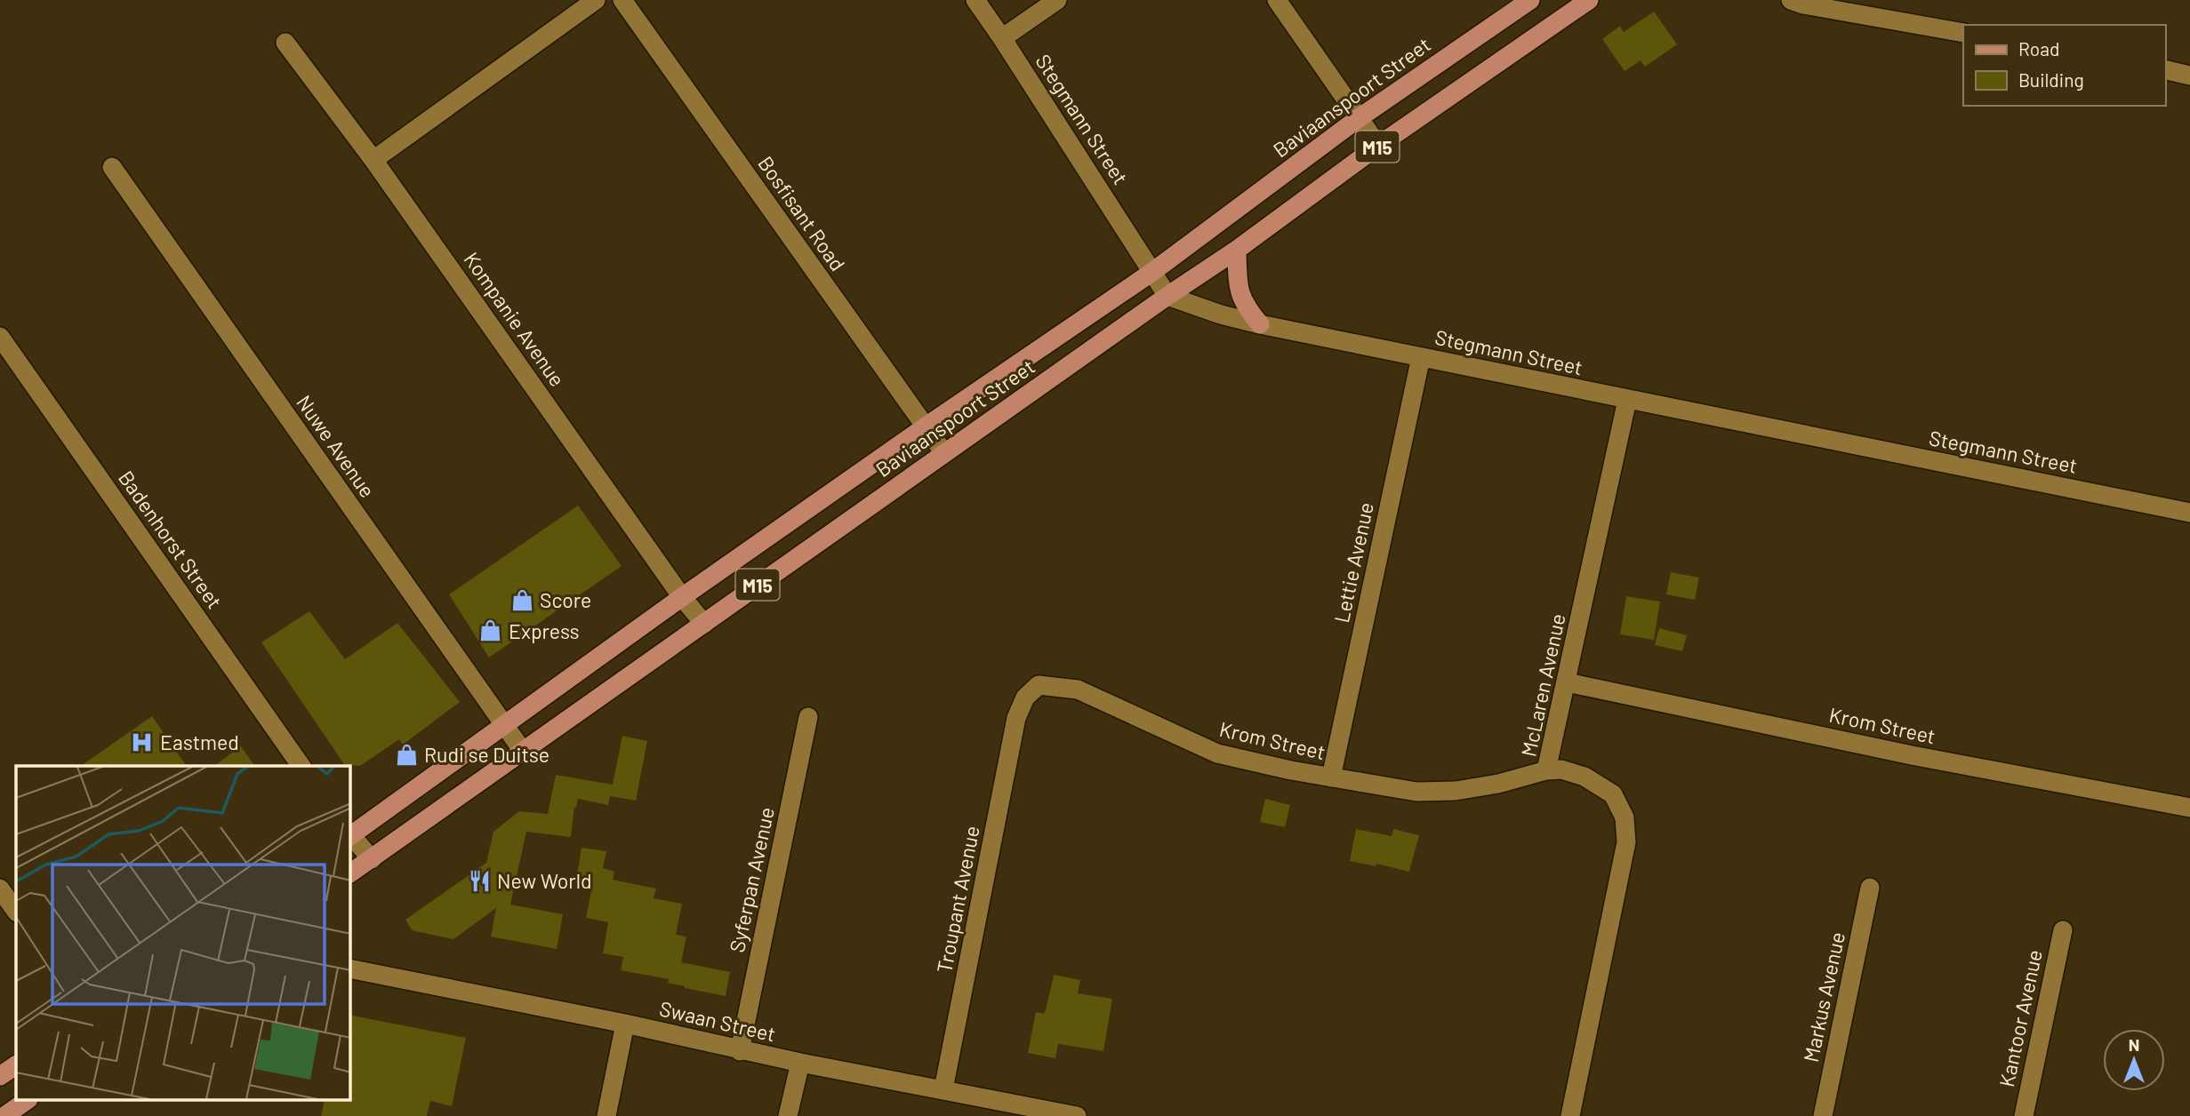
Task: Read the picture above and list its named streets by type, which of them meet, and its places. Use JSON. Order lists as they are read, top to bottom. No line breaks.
{"streets":{"main road":["Baviaanspoort Street","M15"],"street":["Stegmann Street","Bosfisant Road","Kompanie Avenue","Nuwe Avenue","Badenhorst Street","Lettie Avenue","McLaren Avenue","Krom Street","Syferpan Avenue","Troupant Avenue","Markus Avenue","Kantoor Avenue","Swaan Street"]},"crossings":[["Baviaanspoort Street","Stegmann Street"],["Baviaanspoort Street","Bosfisant Road"],["Baviaanspoort Street","Kompanie Avenue"],["Baviaanspoort Street","Nuwe Avenue"],["Stegmann Street","Lettie Avenue"],["Stegmann Street","McLaren Avenue"],["Lettie Avenue","Krom Street"],["McLaren Avenue","Krom Street"],["Krom Street","Troupant Avenue"],["Syferpan Avenue","Swaan Street"],["Troupant Avenue","Swaan Street"]],"places":{"shop":["Score","Express","Rudi se Duitse"],"hospital":["Eastmed"],"restaurant":["New World"]},"legend":["Road","Building"],"north":"top"}
